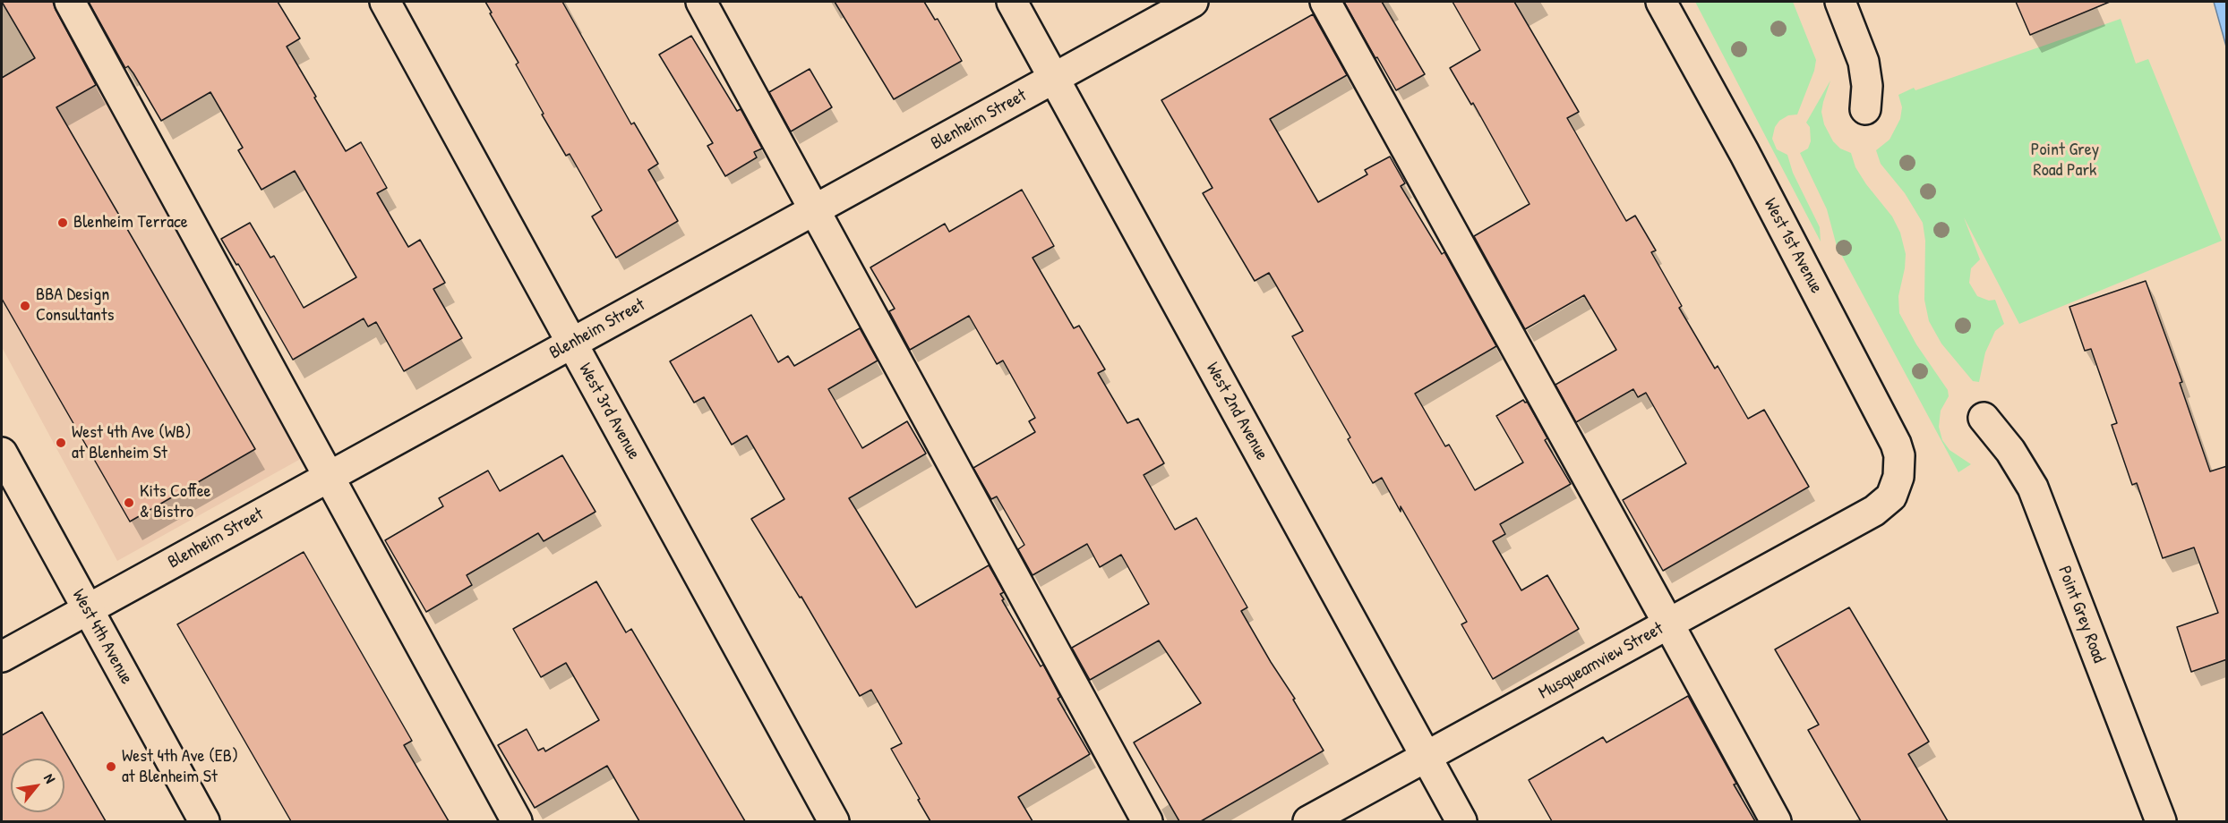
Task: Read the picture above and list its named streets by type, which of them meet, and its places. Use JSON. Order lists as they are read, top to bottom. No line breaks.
{"streets":{"street":["Blenheim Street","West 1st Avenue","West 3rd Avenue","West 2nd Avenue","Point Grey Road","West 4th Avenue","Musqueamview Street"]},"crossings":[["Blenheim Street","West 3rd Avenue"],["Blenheim Street","West 2nd Avenue"],["Blenheim Street","West 4th Avenue"],["West 1st Avenue","Musqueamview Street"],["West 2nd Avenue","Musqueamview Street"]],"parks":["Point Grey Road Park"],"places":["Blenheim Terrace","BBA Design Consultants","West 4th Ave (WB) at Blenheim St","Kits Coffee & Bistro","West 4th Ave (EB) at Blenheim St"],"north":"top right"}
